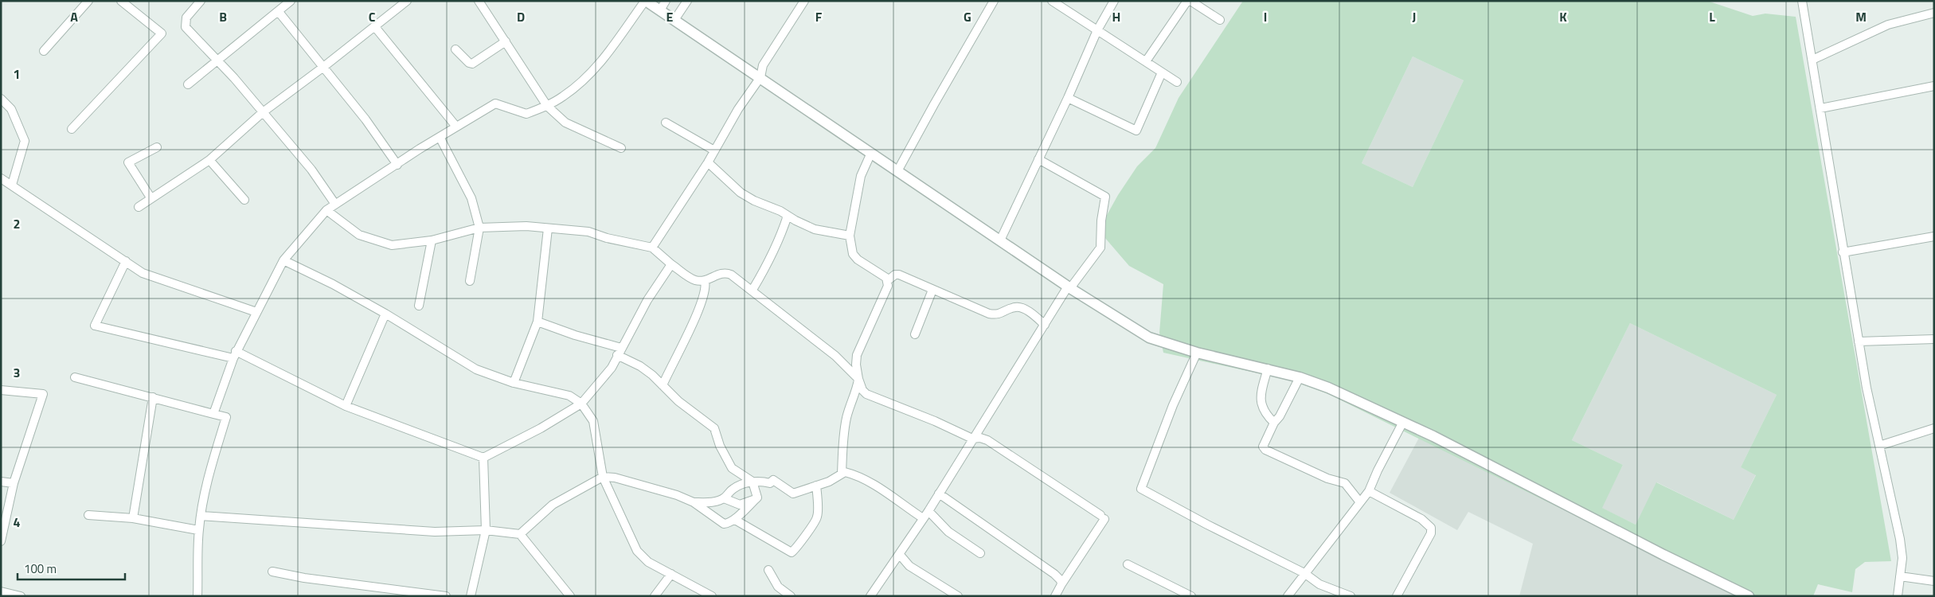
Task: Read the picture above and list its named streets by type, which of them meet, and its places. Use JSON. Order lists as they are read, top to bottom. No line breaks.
{"scale_bar":"100 m","grid":{"columns":["A","B","C","D","E","F","G","H","I","J","K","L","M"],"rows":["1","2","3","4"]}}
